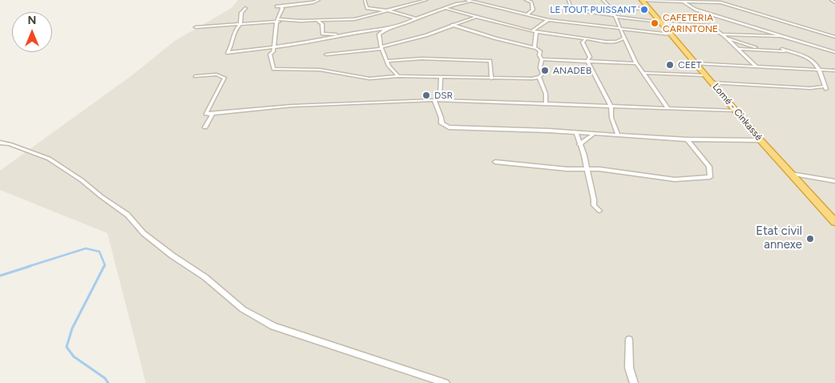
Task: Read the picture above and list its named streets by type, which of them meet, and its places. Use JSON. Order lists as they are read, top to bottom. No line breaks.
{"streets":{"highway":["Lomé - Cinkassé"]},"places":["LE TOUT PUISSANT","CAFETERIA CARINTONE","CEET","ANADEB","DSR","Etat civil annexe"],"north":"top"}
